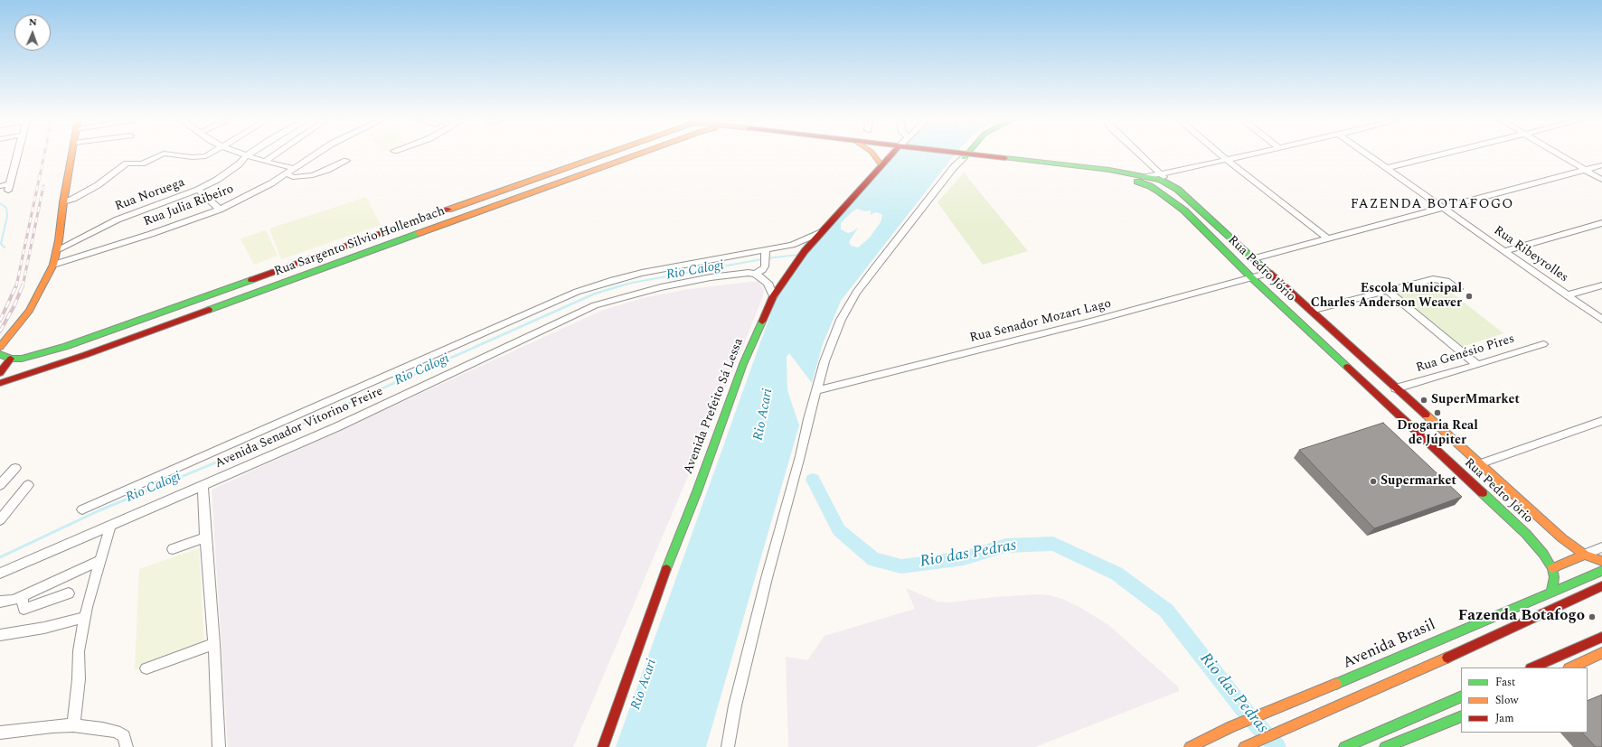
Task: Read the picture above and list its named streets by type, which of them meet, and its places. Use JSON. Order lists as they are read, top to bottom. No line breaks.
{"streets":{"main road":["Rua Sargento Silvio Hollembach","Rua Pedro Jório","Avenida Prefeito Sá Lessa","Avenida Brasil"],"street":["Rua Noruega","Rua Julia Ribeiro","Rua Ribeyrolles","Rua Senador Mozart Lago","Rua Genésio Pires","Avenida Senador Vitorino Freire"]},"crossings":[["Rua Pedro Jório","Rua Senador Mozart Lago"],["Rua Pedro Jório","Rua Genésio Pires"],["Avenida Prefeito Sá Lessa","Avenida Senador Vitorino Freire"]],"districts":["FAZENDA BOTAFOGO"],"water":["Rio Calogi","Rio Acari","Rio das Pedras"],"places":["Escola Municipal Charles Anderson Weaver","SuperMmarket","Drogaria Real de Júpiter","Supermarket","Fazenda Botafogo"],"legend":["Fast","Slow","Jam"],"north":"top"}
